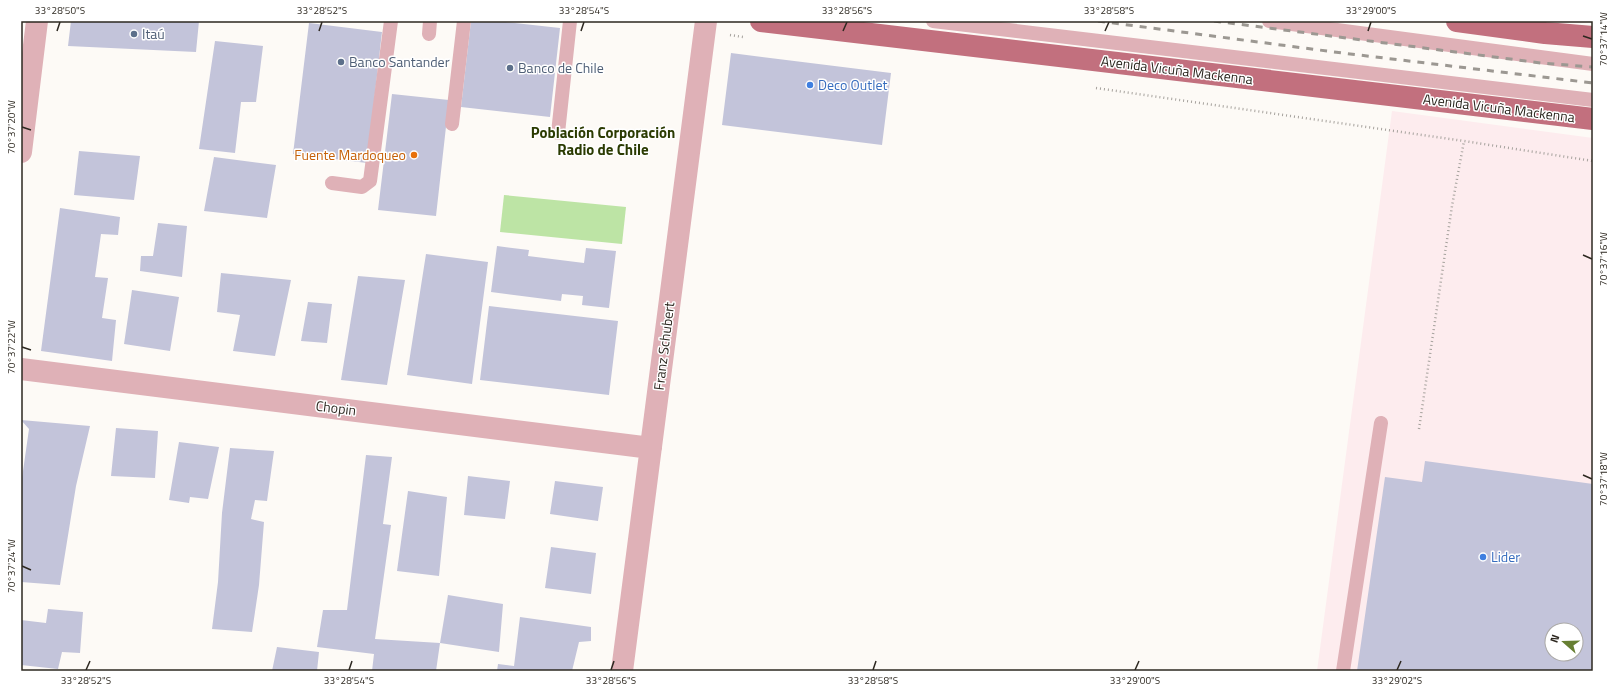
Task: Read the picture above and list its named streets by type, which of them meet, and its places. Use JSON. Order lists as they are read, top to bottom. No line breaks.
{"streets":{"main road":["Avenida Vicuña Mackenna"],"street":["Franz Schubert","Chopin"]},"crossings":[["Franz Schubert","Chopin"]],"districts":["Población Corporación Radio de Chile"],"places":["Itaú","Banco Santander","Banco de Chile","Deco Outlet","Fuente Mardoqueo","Lider"],"north":"left","coordinates":["33°28'50\"S","33°28'52\"S","33°28'54\"S","33°28'56\"S","33°28'58\"S","33°29'00\"S","70°37'14\"W","70°37'20\"W","70°37'16\"W","70°37'22\"W","70°37'18\"W","70°37'24\"W","33°29'02\"S"]}
